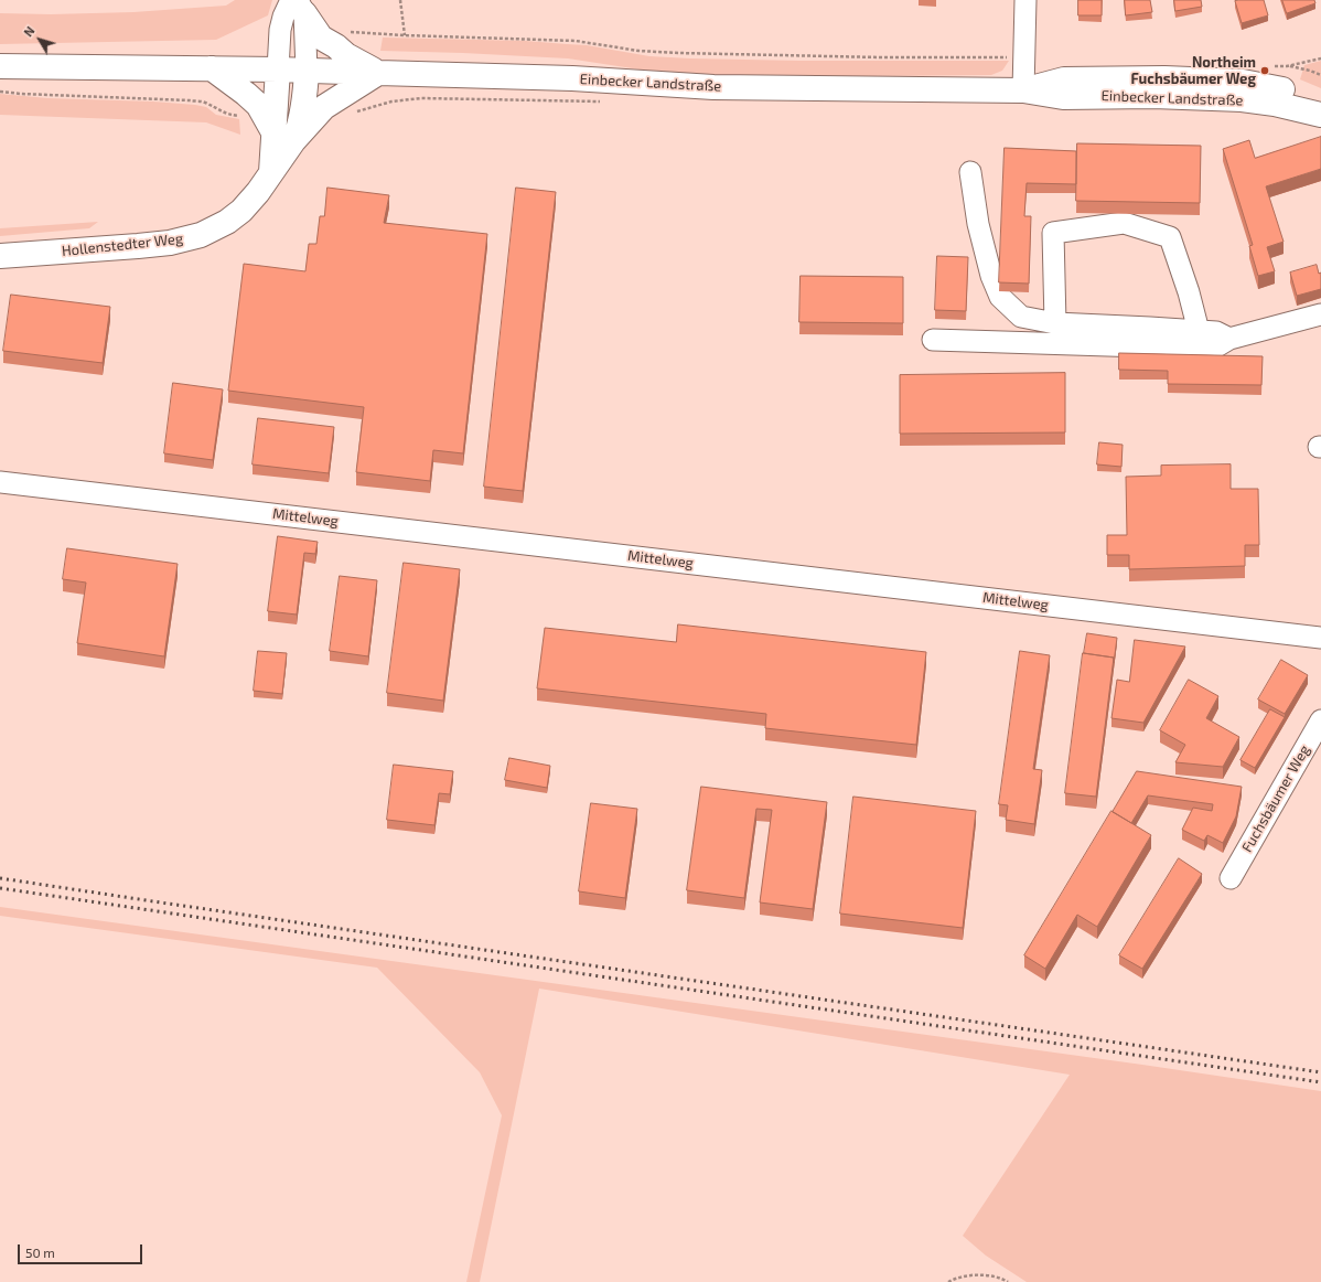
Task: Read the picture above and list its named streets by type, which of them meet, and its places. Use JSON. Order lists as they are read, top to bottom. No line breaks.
{"streets":{"main road":["Einbecker Landstraße","Hollenstedter Weg"],"street":["Mittelweg","Fuchsbäumer Weg"]},"places":["Northeim Fuchsbäumer Weg"],"scale_bar":"50 m","north":"top left"}
